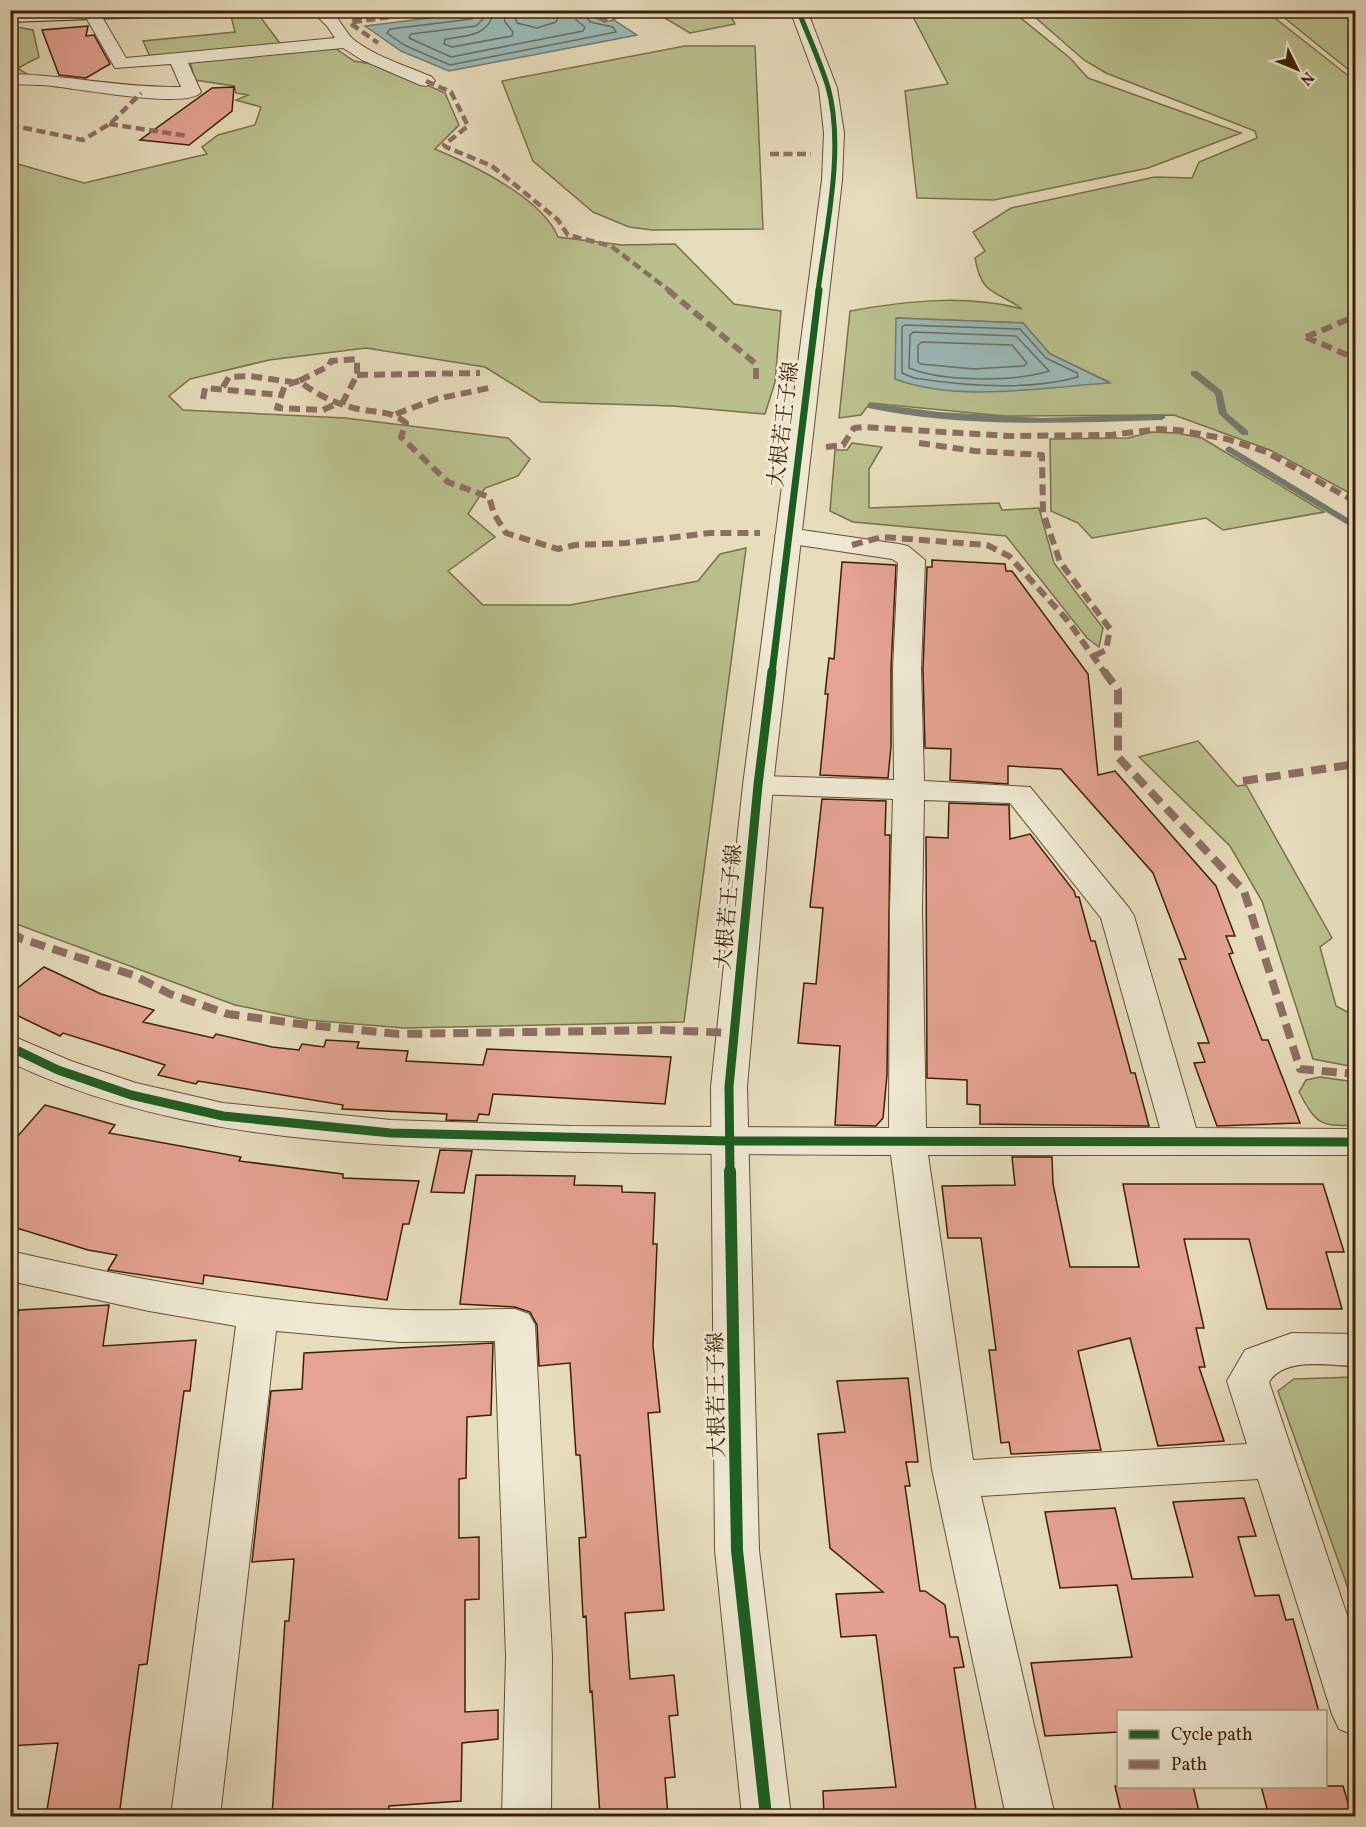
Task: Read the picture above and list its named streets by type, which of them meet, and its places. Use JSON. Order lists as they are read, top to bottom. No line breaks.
{"streets":{"street":["大根若王子線"]},"legend":["Cycle path","Path"],"north":"bottom right"}
